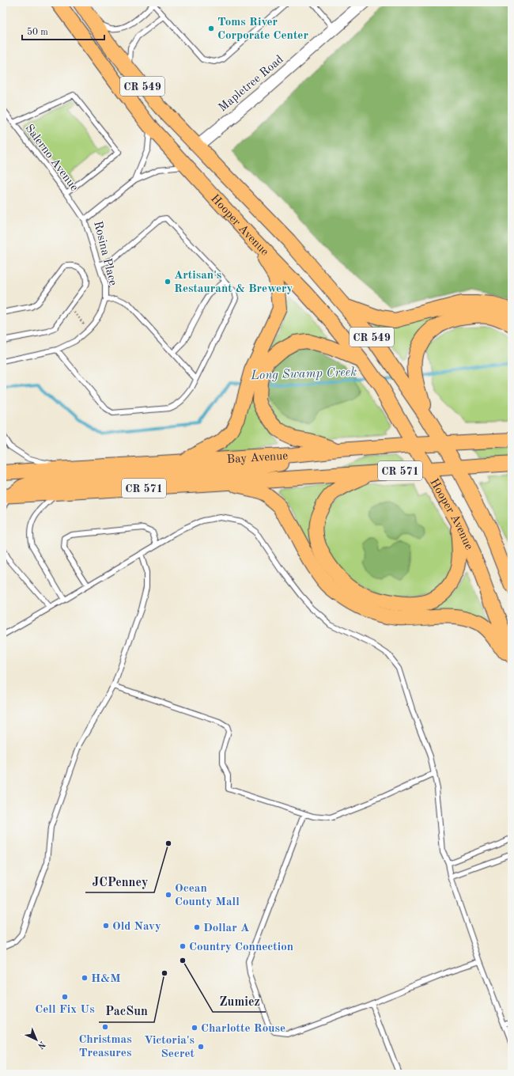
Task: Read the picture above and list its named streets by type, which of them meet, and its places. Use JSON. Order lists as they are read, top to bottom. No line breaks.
{"streets":{"main road":["CR 549","Hooper Avenue","Bay Avenue","CR 571"],"street":["Mapletree Road"],"lane":["Salerno Avenue","Rosina Place"]},"crossings":[["Mapletree Road","Hooper Avenue"],["Salerno Avenue","Rosina Place"],["Hooper Avenue","Rosina Place"],["Hooper Avenue","Bay Avenue"]],"water":["Long Swamp Creek"],"places":["Toms River Corporate Center","Artisan's Restaurant & Brewery","JCPenney","Ocean County Mall","Old Navy","Dollar A","Country Connection","Zumiez","PacSun","H&M","Cell Fix Us","Christmas Treasures","Charlotte Rouse","Victoria's Secret"],"scale_bar":"50 m","north":"bottom right"}
